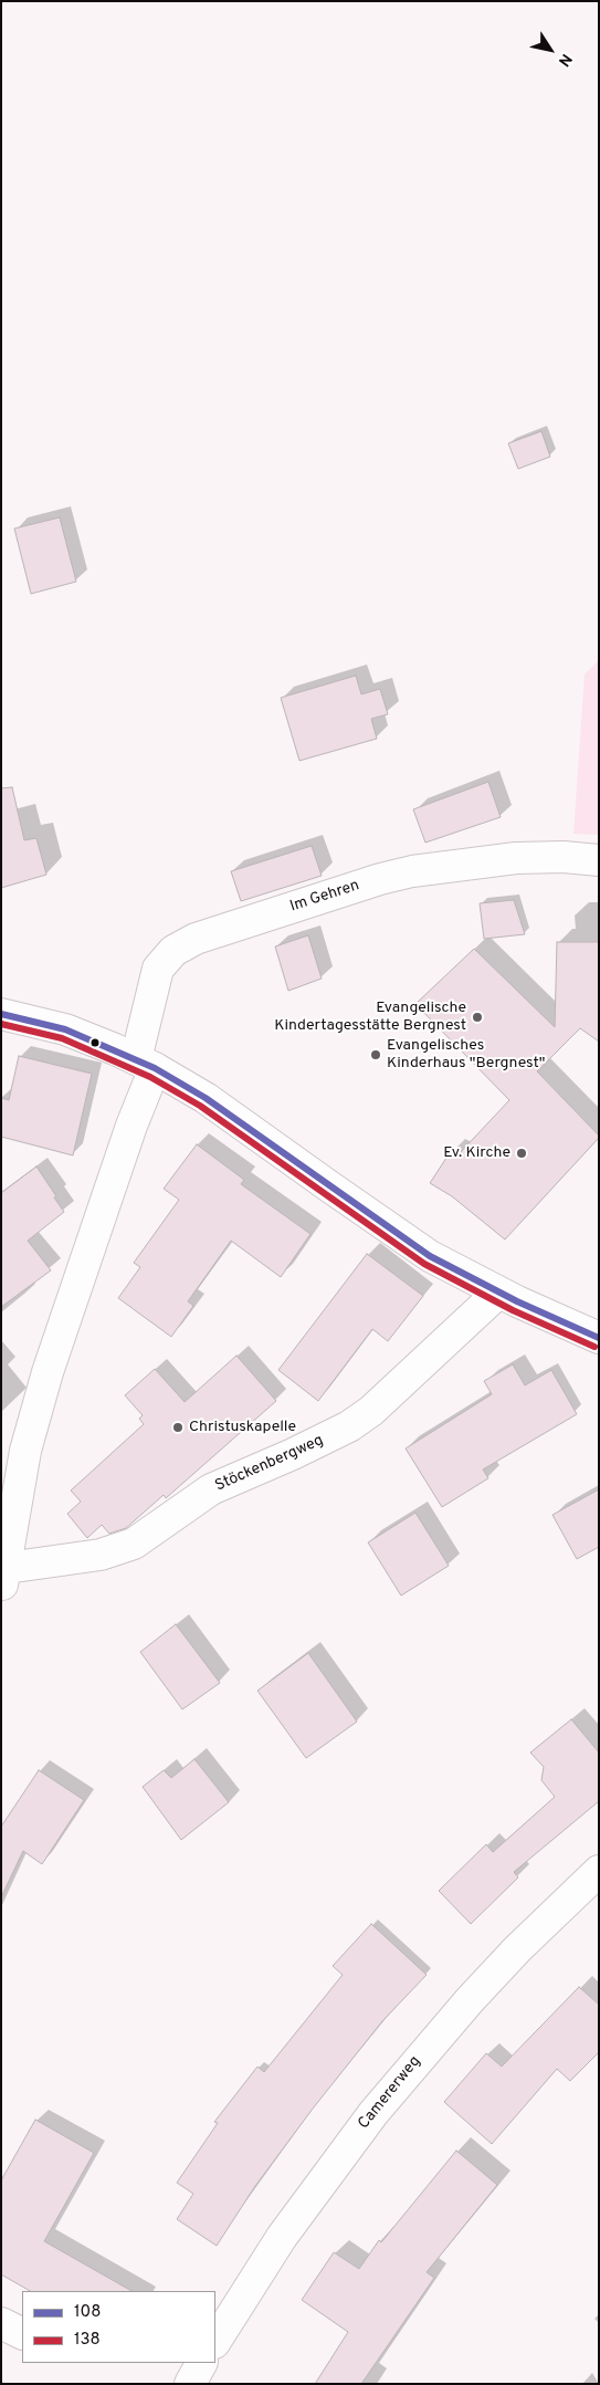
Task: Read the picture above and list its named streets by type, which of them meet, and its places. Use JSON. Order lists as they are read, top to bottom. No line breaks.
{"streets":{"street":["Im Gehren","Stöckenbergweg","Camererweg"]},"crossings":[["Im Gehren","Stöckenbergweg"]],"places":["Evangelische Kindertagesstätte Bergnest","Evangelisches Kinderhaus \"Bergnest\"","Ev. Kirche","Christuskapelle"],"lines":["transit line 108","transit line 138"],"legend":["108","138"],"north":"bottom right"}
